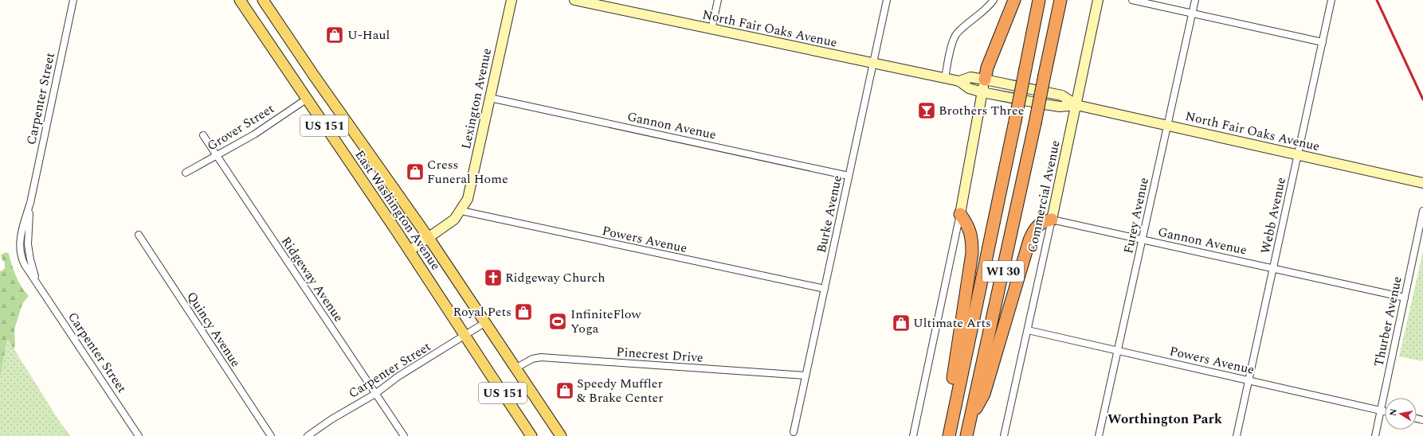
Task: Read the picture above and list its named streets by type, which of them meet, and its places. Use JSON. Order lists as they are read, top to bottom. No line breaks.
{"streets":{"highway":["WI 30"],"main road":["US 151","East Washington Avenue"],"street":["North Fair Oaks Avenue","Carpenter Street","Lexington Avenue","Gannon Avenue","Grover Street","Commercial Avenue","Burke Avenue","Furey Avenue","Webb Avenue","Powers Avenue","Ridgeway Avenue","Thurber Avenue","Quincy Avenue","Pinecrest Drive"]},"crossings":[["North Fair Oaks Avenue","Commercial Avenue"],["North Fair Oaks Avenue","Burke Avenue"],["North Fair Oaks Avenue","Furey Avenue"],["North Fair Oaks Avenue","Webb Avenue"],["Carpenter Street","East Washington Avenue"],["Carpenter Street","Ridgeway Avenue"],["Lexington Avenue","Gannon Avenue"],["Lexington Avenue","East Washington Avenue"],["Lexington Avenue","Powers Avenue"],["Gannon Avenue","Commercial Avenue"],["Gannon Avenue","Burke Avenue"],["Gannon Avenue","Furey Avenue"],["Gannon Avenue","Webb Avenue"],["Gannon Avenue","Thurber Avenue"],["Grover Street","East Washington Avenue"],["Grover Street","Ridgeway Avenue"],["Commercial Avenue","Powers Avenue"],["East Washington Avenue","Pinecrest Drive"],["Burke Avenue","Powers Avenue"],["Burke Avenue","Pinecrest Drive"],["Furey Avenue","Powers Avenue"],["Webb Avenue","Powers Avenue"],["Powers Avenue","Thurber Avenue"]],"districts":["Worthington Park"],"places":{"shop":["U-Haul","Cress Funeral Home","Royal Pets","Ultimate Arts","Speedy Muffler & Brake Center"],"bar":["Brothers Three"],"church":["Ridgeway Church"],"sports":["InfiniteFlow Yoga"]},"north":"left"}
